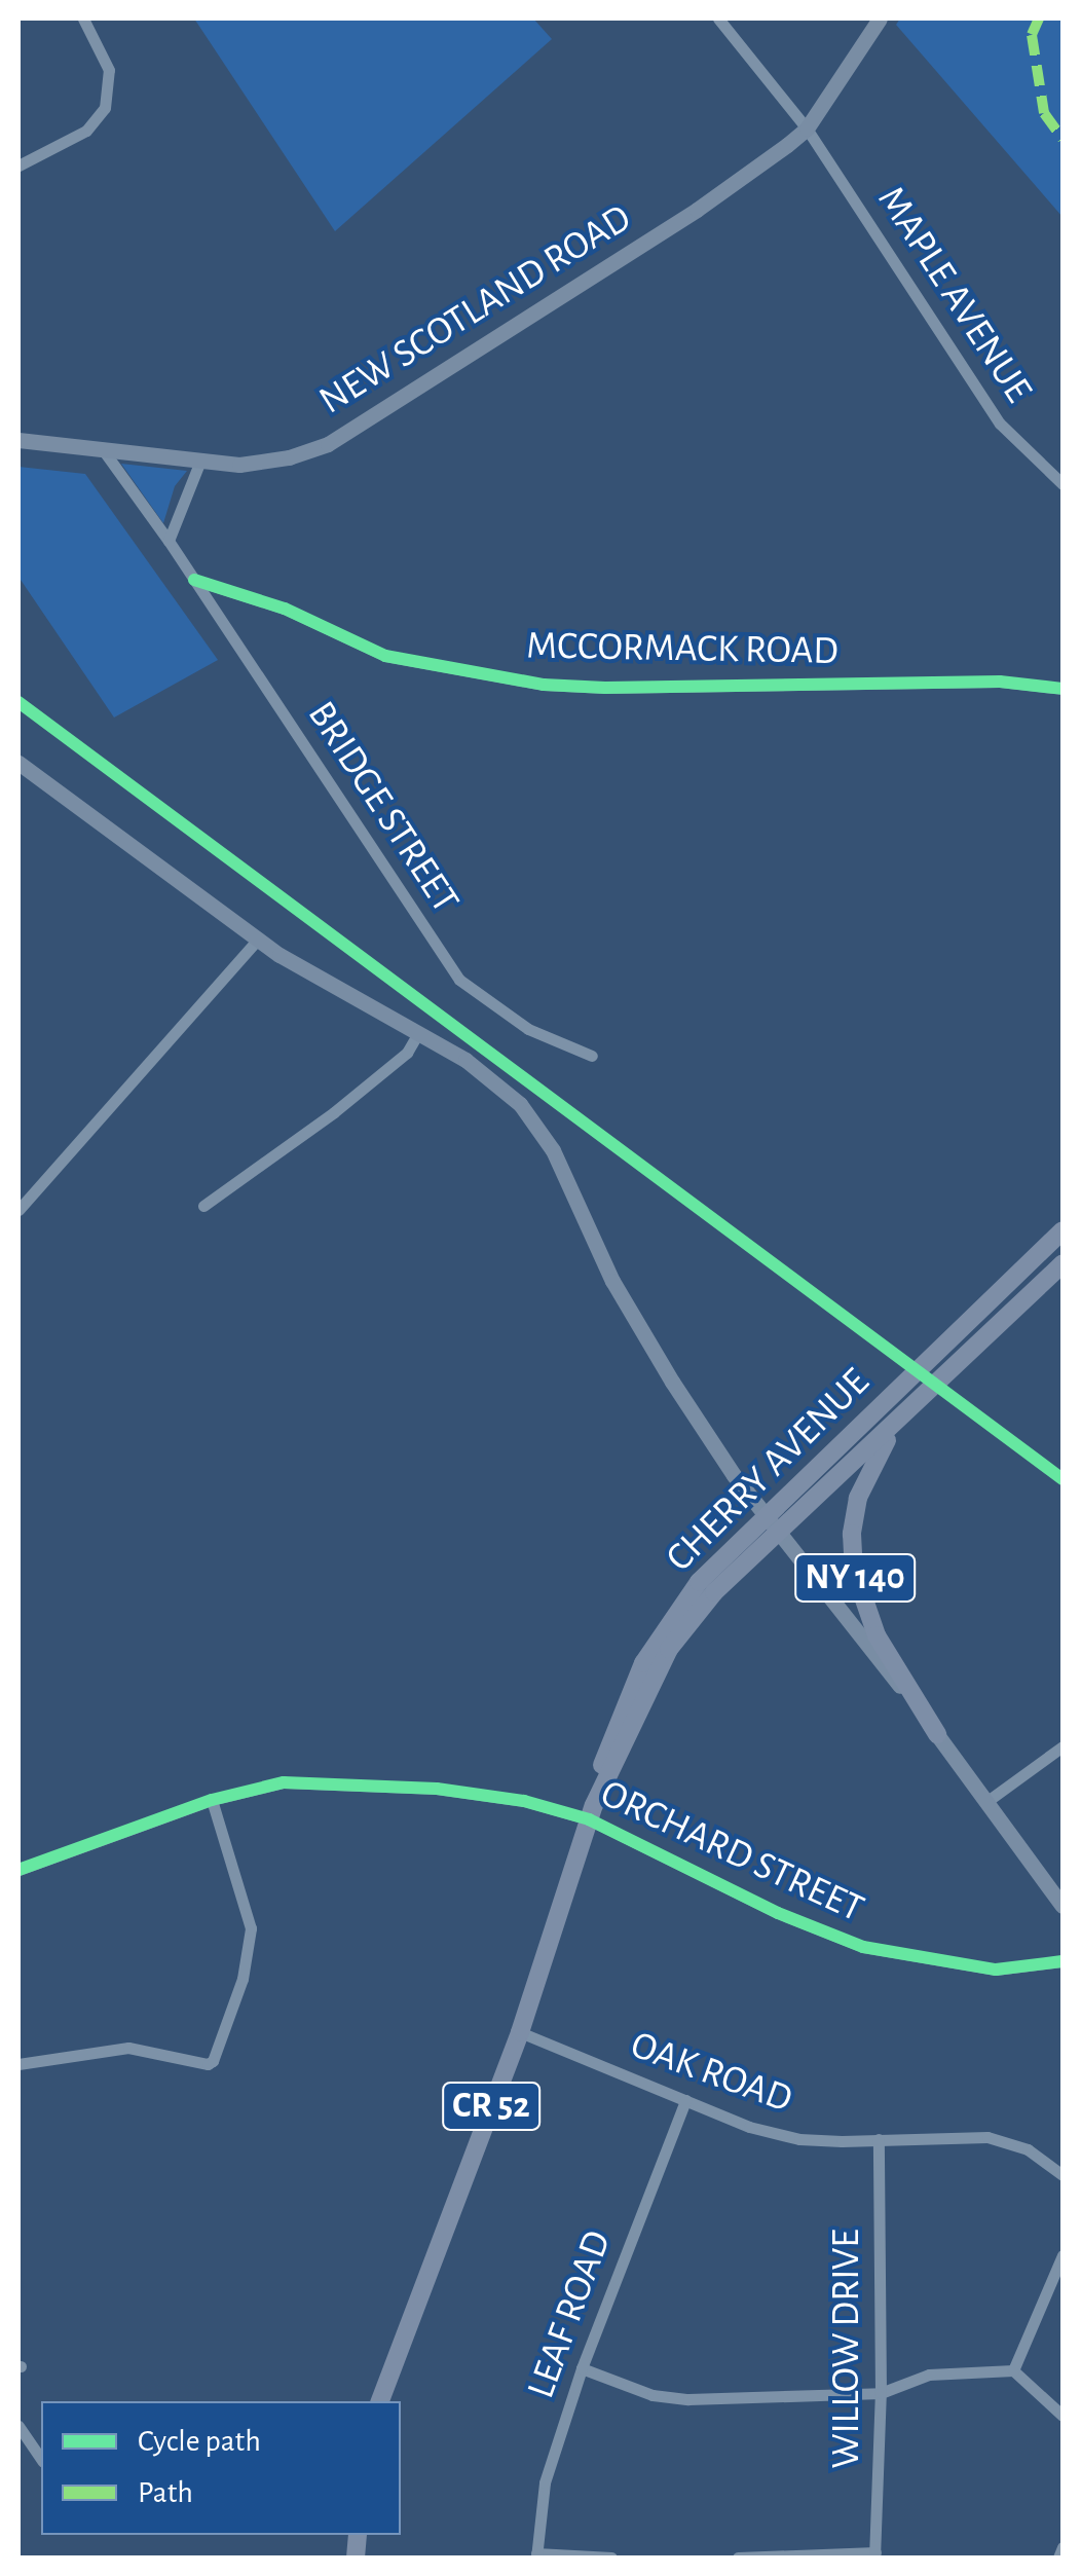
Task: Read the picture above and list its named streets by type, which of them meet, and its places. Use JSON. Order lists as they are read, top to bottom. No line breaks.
{"streets":{"main road":["NEW SCOTLAND ROAD","CHERRY AVENUE","NY 140","CR 52"],"street":["MAPLE AVENUE","MCCORMACK ROAD","BRIDGE STREET","ORCHARD STREET","OAK ROAD","LEAF ROAD","WILLOW DRIVE"]},"crossings":[["MAPLE AVENUE","NEW SCOTLAND ROAD"],["NEW SCOTLAND ROAD","BRIDGE STREET"],["MCCORMACK ROAD","BRIDGE STREET"],["CHERRY AVENUE","NY 140"],["CHERRY AVENUE","ORCHARD STREET"],["CHERRY AVENUE","OAK ROAD"],["OAK ROAD","LEAF ROAD"],["OAK ROAD","WILLOW DRIVE"]],"legend":["Cycle path","Path"]}
